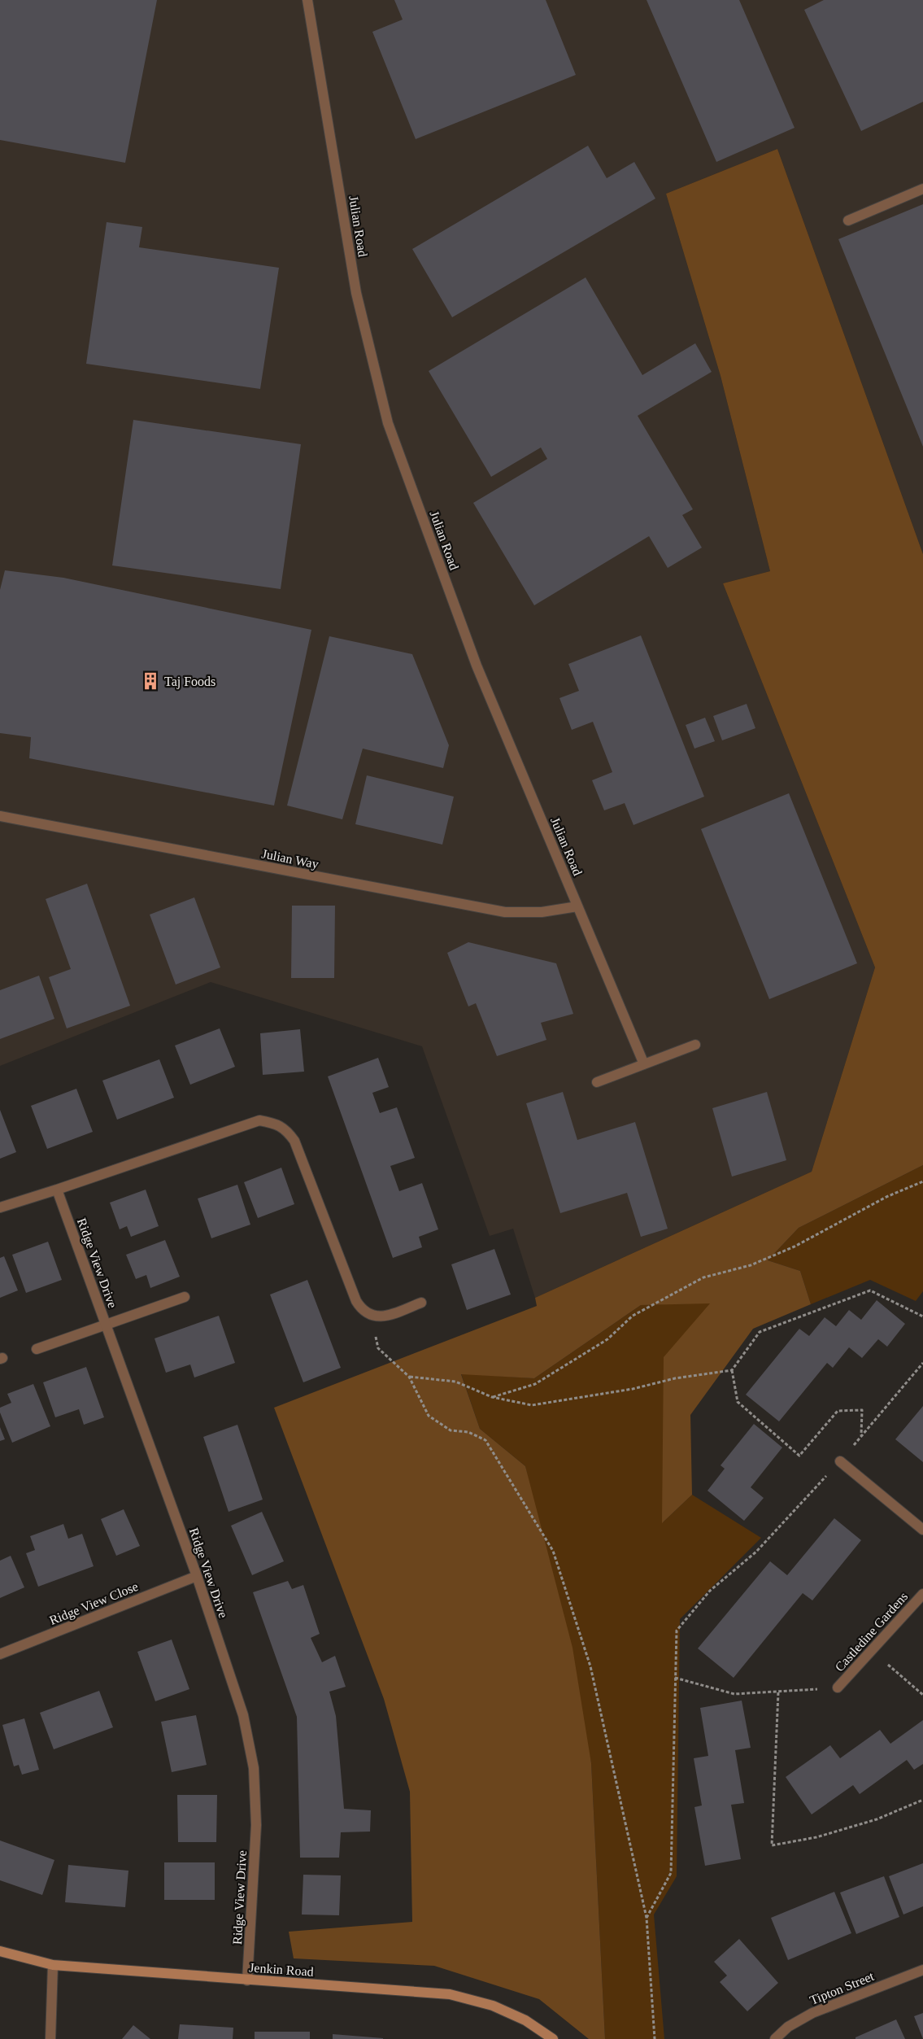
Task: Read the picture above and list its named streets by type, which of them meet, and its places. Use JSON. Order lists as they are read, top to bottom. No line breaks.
{"streets":{"street":["Julian Road","Julian Way","Ridge View Drive","Ridge View Close","Castledine Gardens","Jenkin Road","Tipton Street"]},"crossings":[["Julian Road","Julian Way"],["Ridge View Drive","Ridge View Close"],["Ridge View Drive","Jenkin Road"]],"places":{"building":["Taj Foods"]}}
